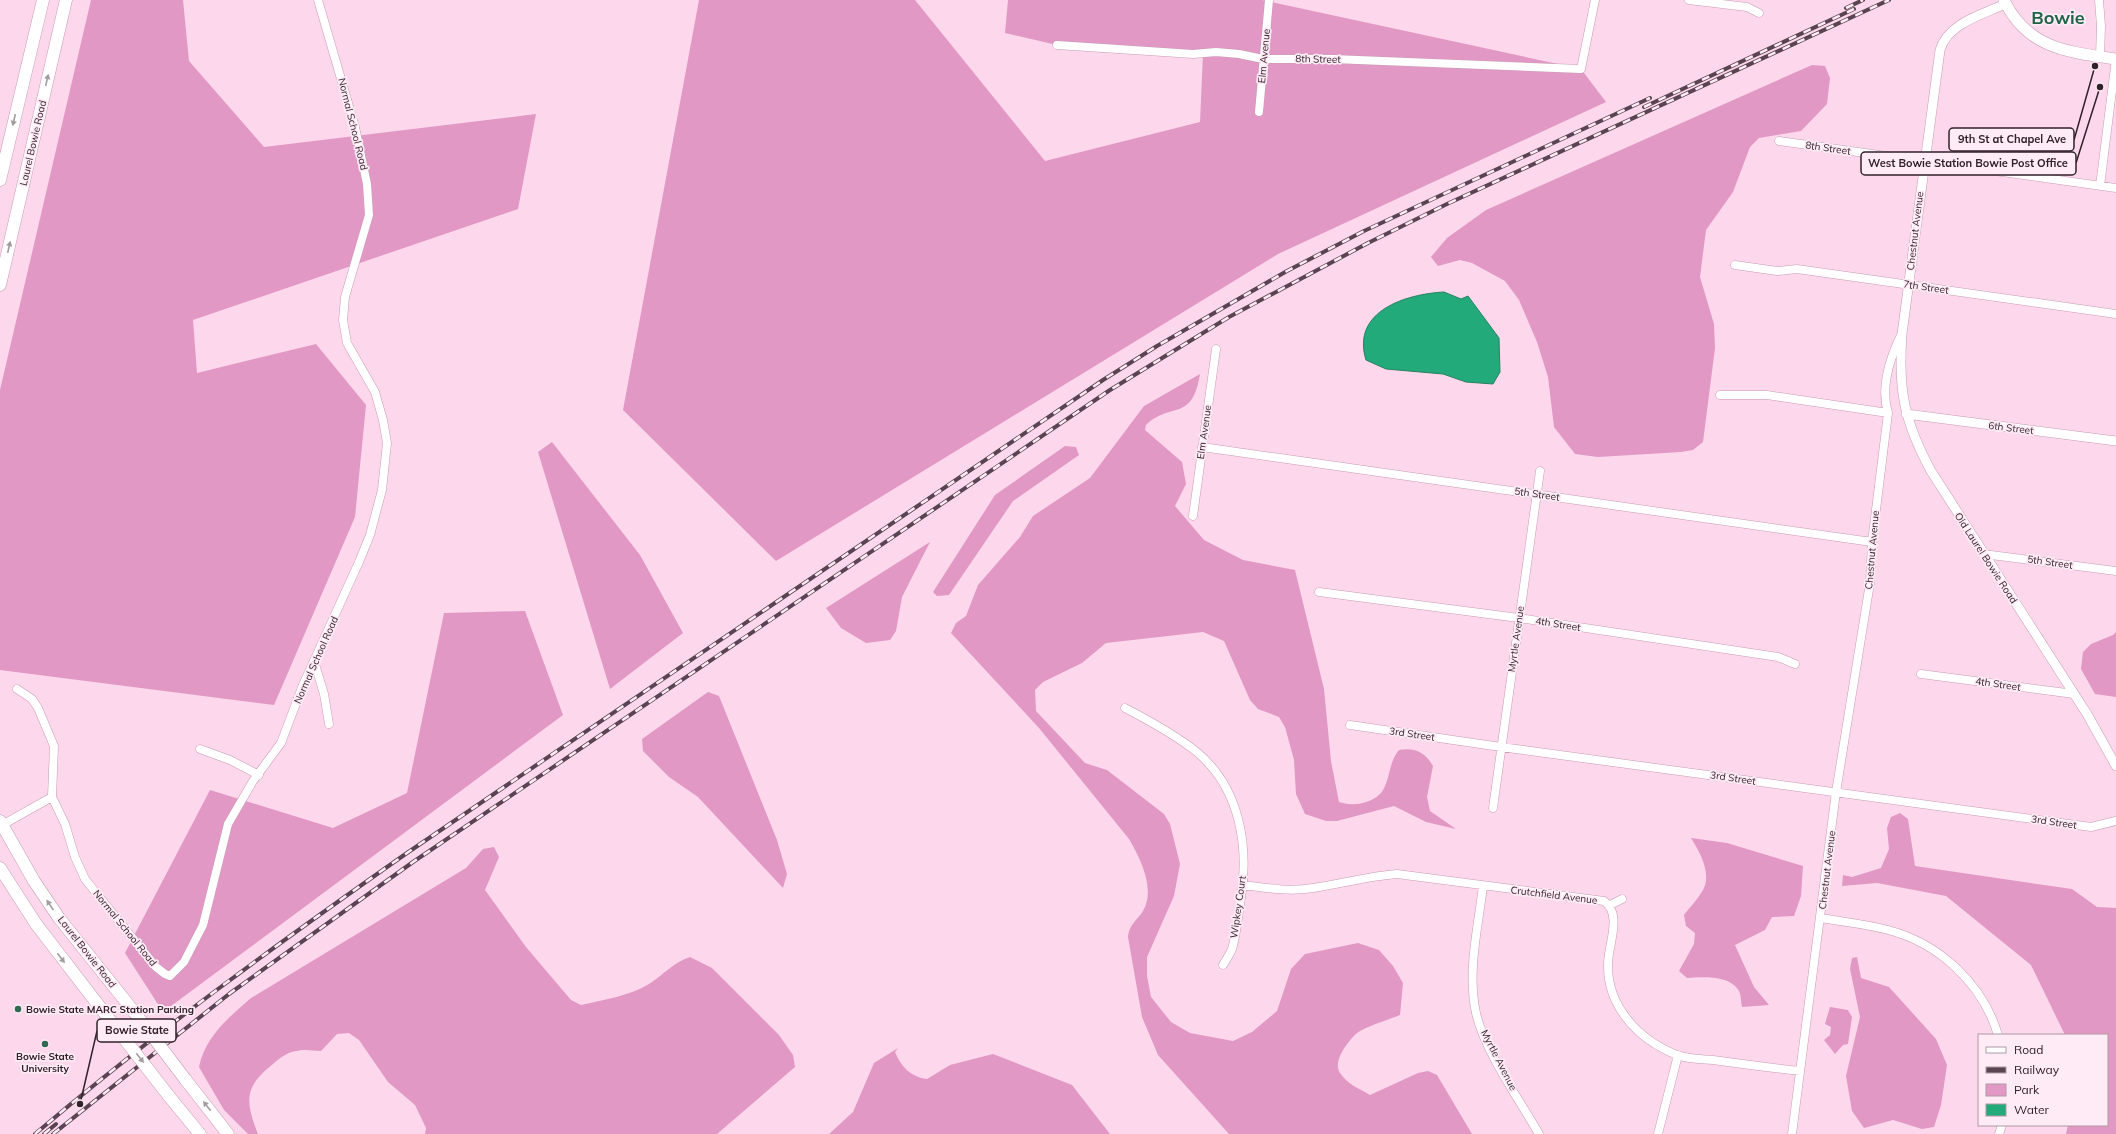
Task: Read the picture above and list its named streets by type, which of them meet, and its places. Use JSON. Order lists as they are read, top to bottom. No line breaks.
{"streets":{"main road":["Laurel Bowie Road"],"street":["Elm Avenue","8th Street","Normal School Road","Chestnut Avenue","7th Street","6th Street","5th Street","Old Laurel Bowie Road","4th Street","Myrtle Avenue","3rd Street","Crutchfield Avenue","Wipkey Court"]},"crossings":[["Elm Avenue","8th Street"],["Elm Avenue","5th Street"],["8th Street","Chestnut Avenue"],["Chestnut Avenue","7th Street"],["Chestnut Avenue","5th Street"],["Chestnut Avenue","Old Laurel Bowie Road"],["Chestnut Avenue","3rd Street"],["Chestnut Avenue","Crutchfield Avenue"],["6th Street","Old Laurel Bowie Road"],["5th Street","Old Laurel Bowie Road"],["5th Street","Myrtle Avenue"],["Old Laurel Bowie Road","4th Street"],["4th Street","Myrtle Avenue"],["Myrtle Avenue","3rd Street"],["Myrtle Avenue","Crutchfield Avenue"],["Crutchfield Avenue","Wipkey Court"]],"districts":["Bowie"],"places":["9th St at Chapel Ave","West Bowie Station Bowie Post Office","Bowie State MARC Station Parking","Bowie State University","Bowie State"],"legend":["Road","Railway","Park","Water"]}
